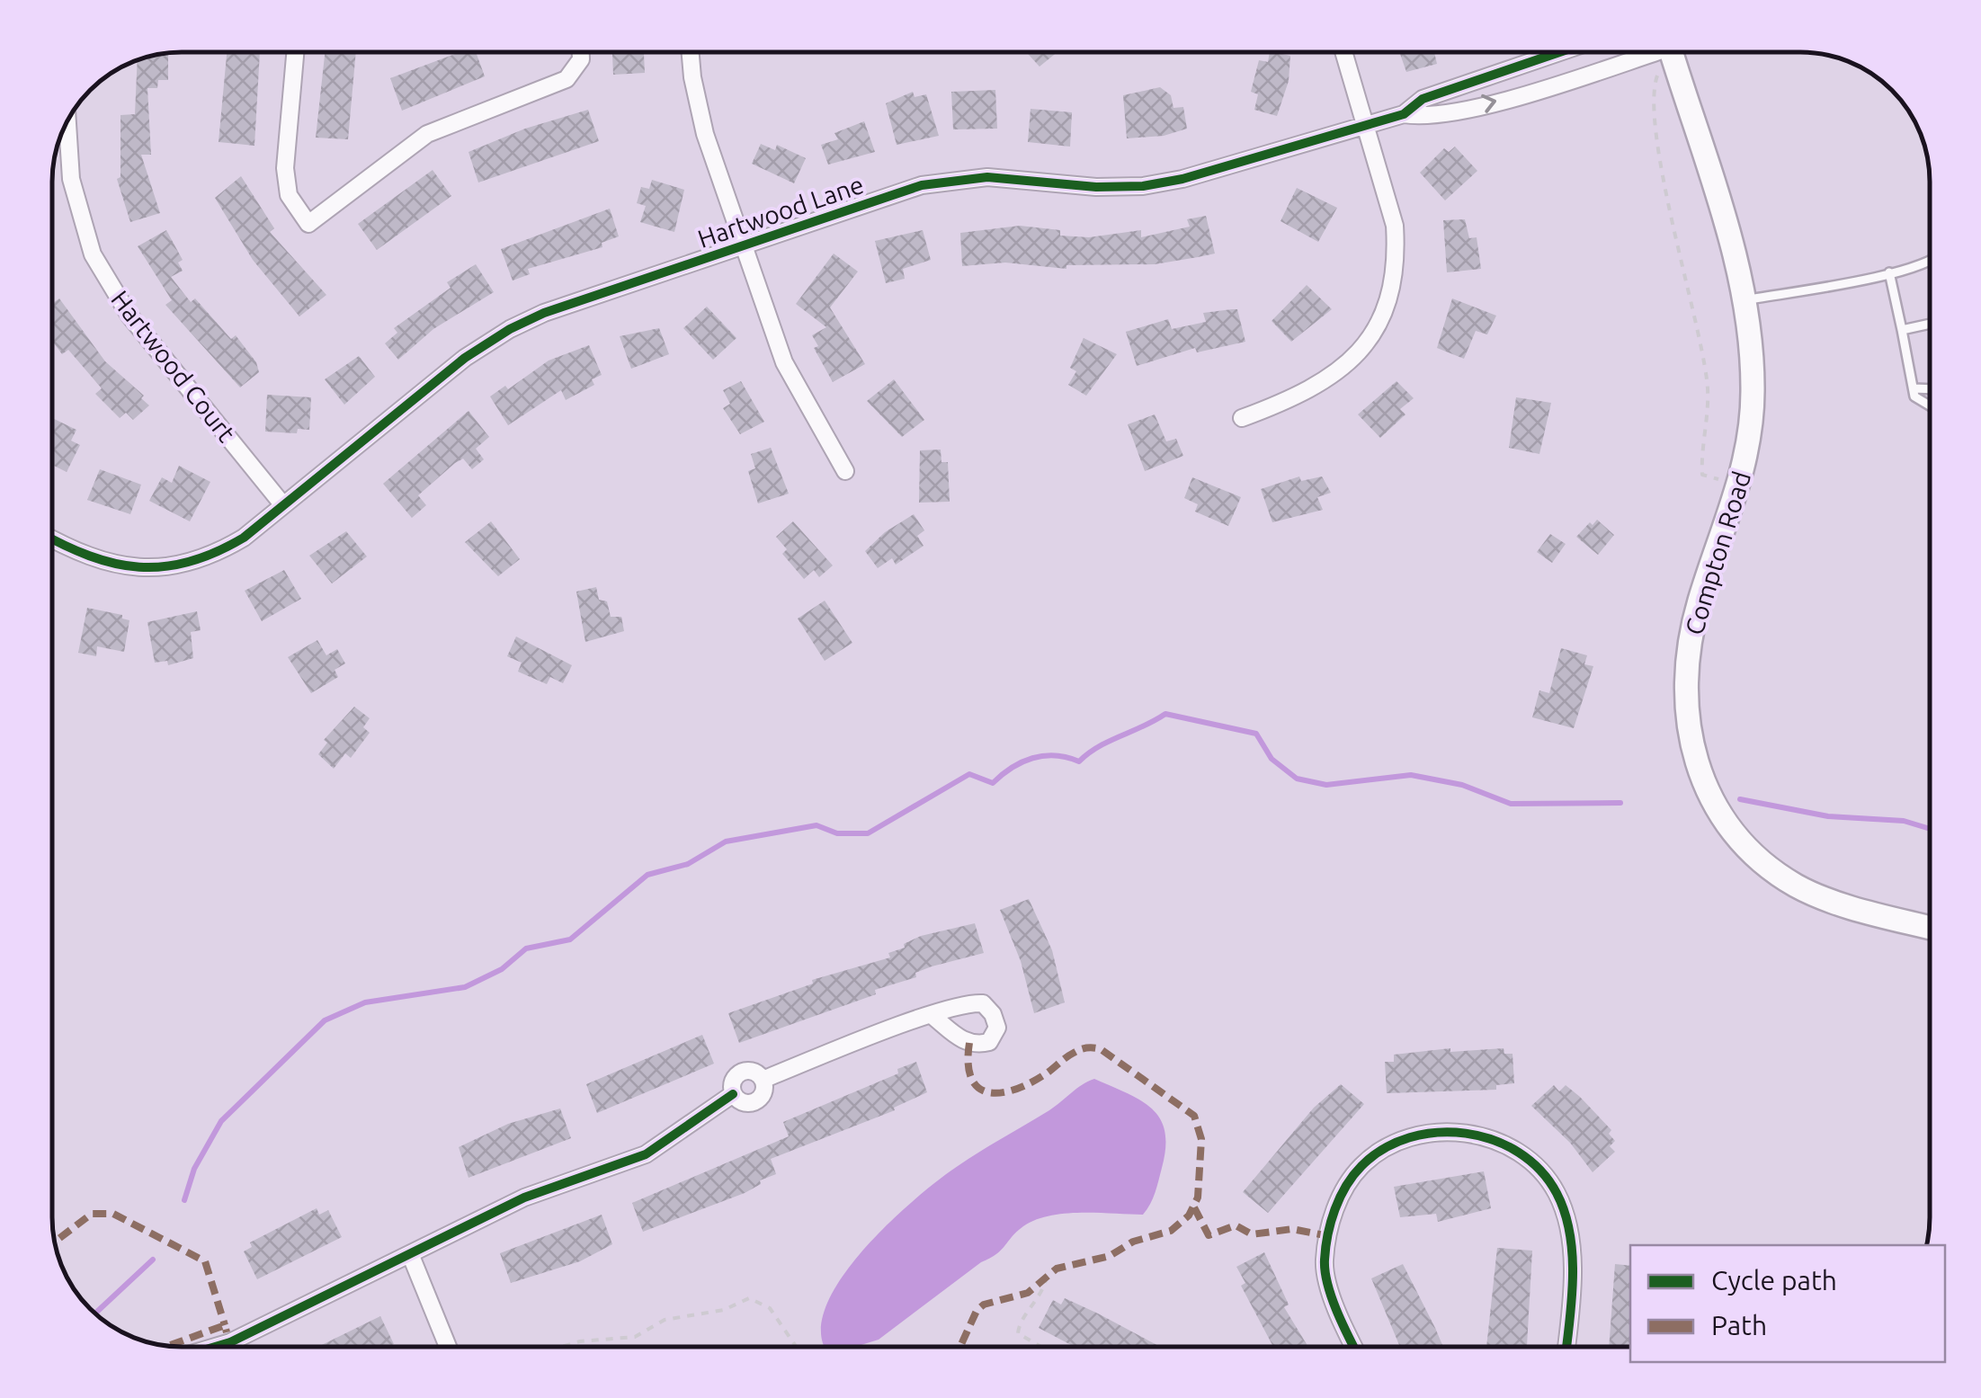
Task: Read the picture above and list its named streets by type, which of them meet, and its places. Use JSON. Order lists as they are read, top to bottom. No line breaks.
{"streets":{"main road":["Compton Road"],"street":["Hartwood Lane","Hartwood Court"]},"crossings":[["Hartwood Lane","Hartwood Court"]],"legend":["Cycle path","Path"]}
